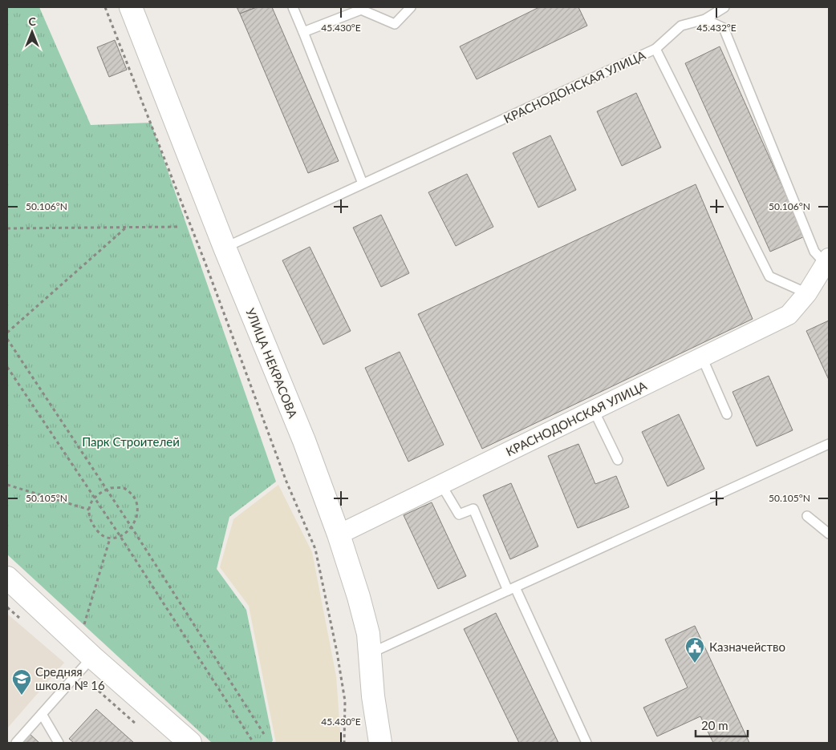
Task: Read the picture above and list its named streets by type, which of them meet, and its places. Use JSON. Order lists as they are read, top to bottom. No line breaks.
{"streets":{"main road":["УЛИЦА НЕКРАСОВА"],"street":["КРАСНОДОНСКАЯ УЛИЦА"]},"crossings":[["КРАСНОДОНСКАЯ УЛИЦА","УЛИЦА НЕКРАСОВА"]],"parks":["Парк Строителей"],"places":{"public building":["Казначейство"],"school or university":["Средняя школа № 16"]},"scale_bar":"20 m","north":"top","coordinates":["45.430°E","45.432°E","50.106°N","50.105°N"]}
